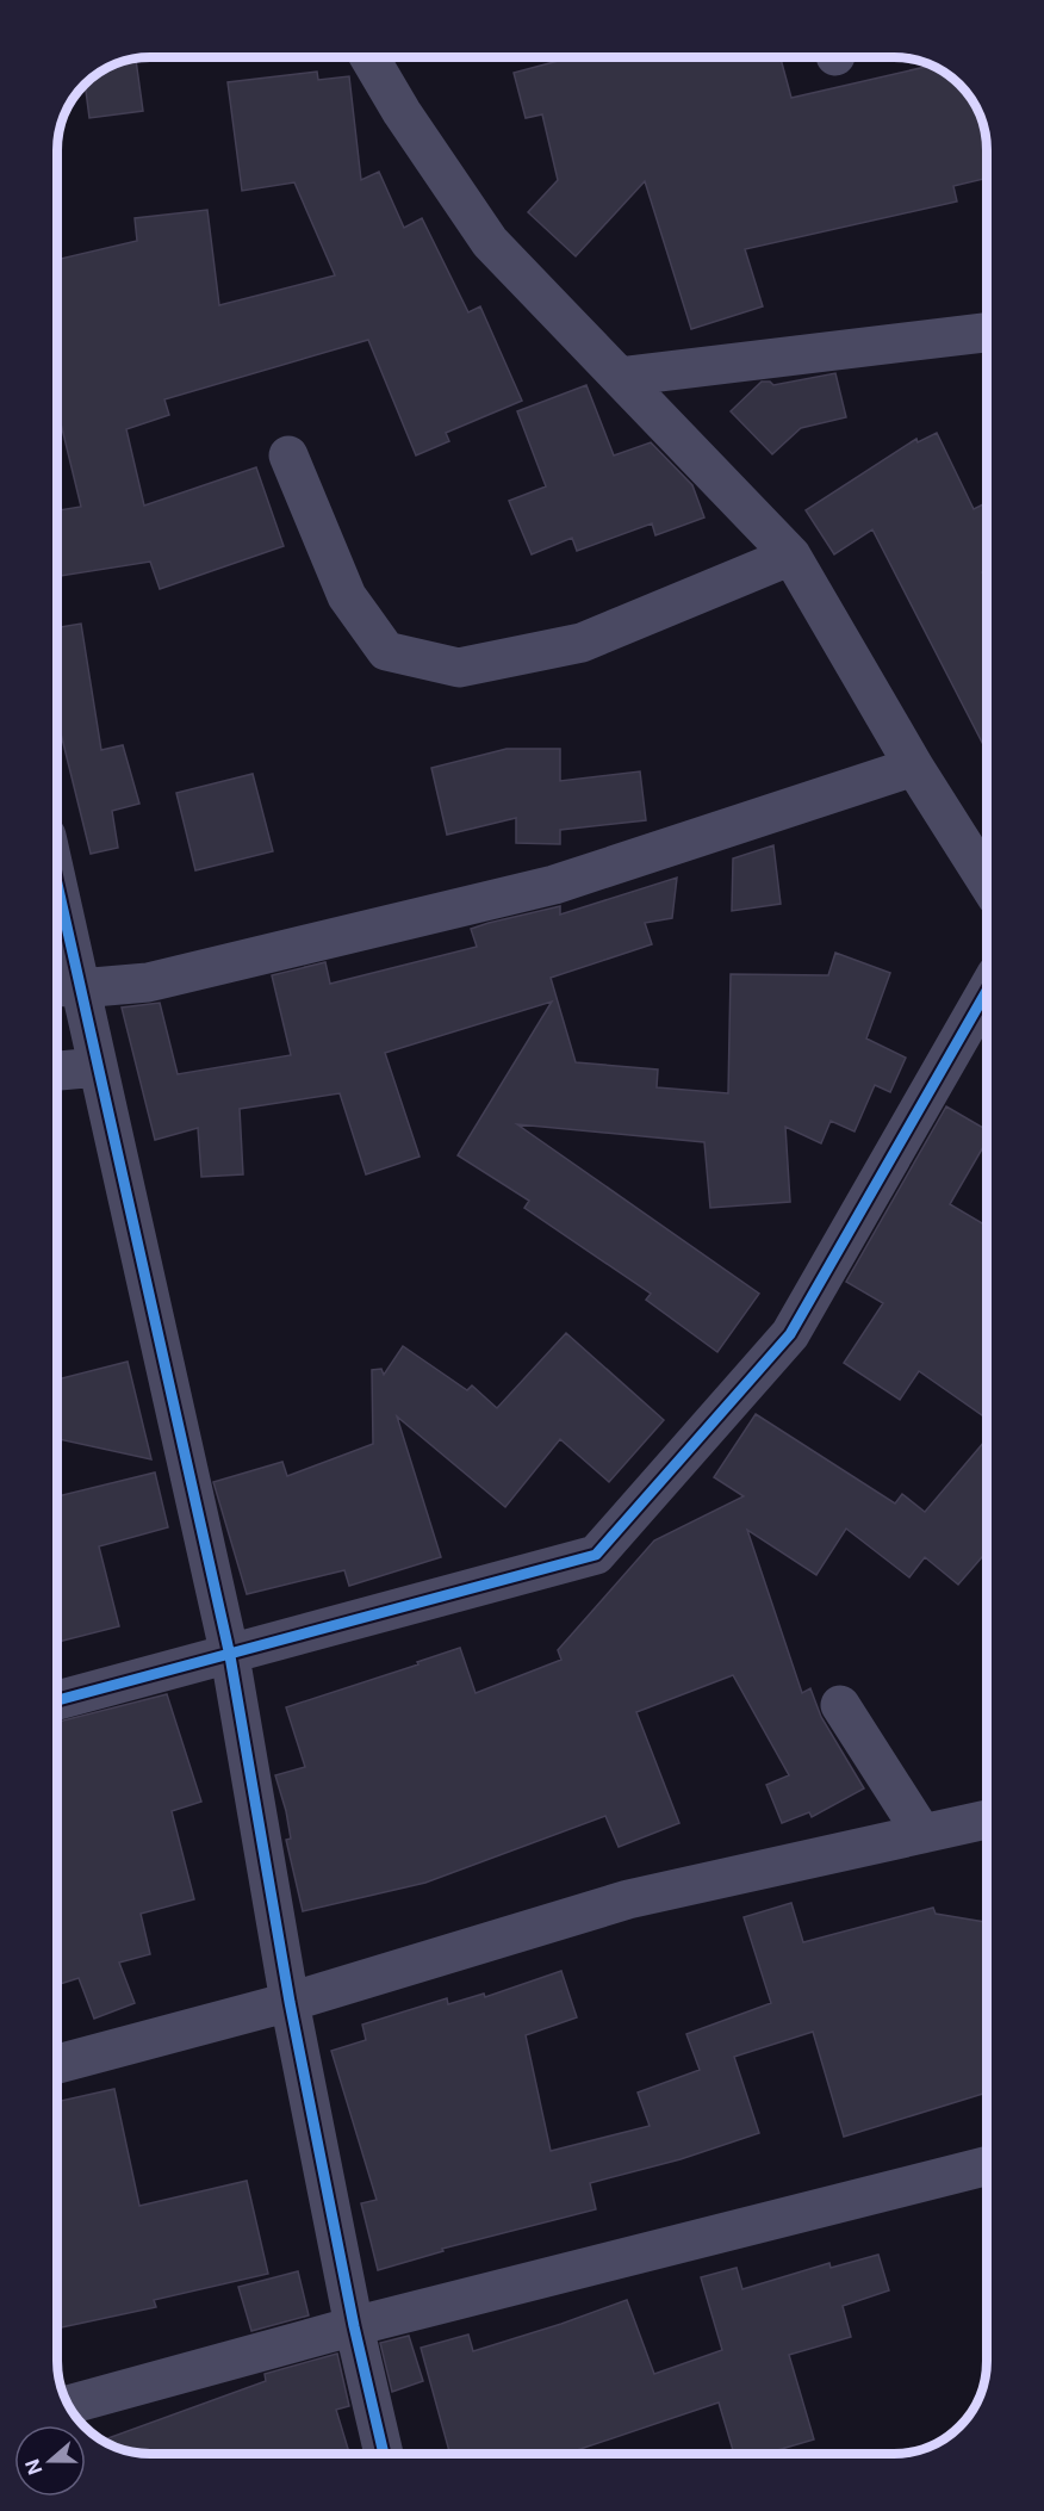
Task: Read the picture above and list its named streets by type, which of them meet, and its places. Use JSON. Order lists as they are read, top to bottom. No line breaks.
{"north":"left"}
